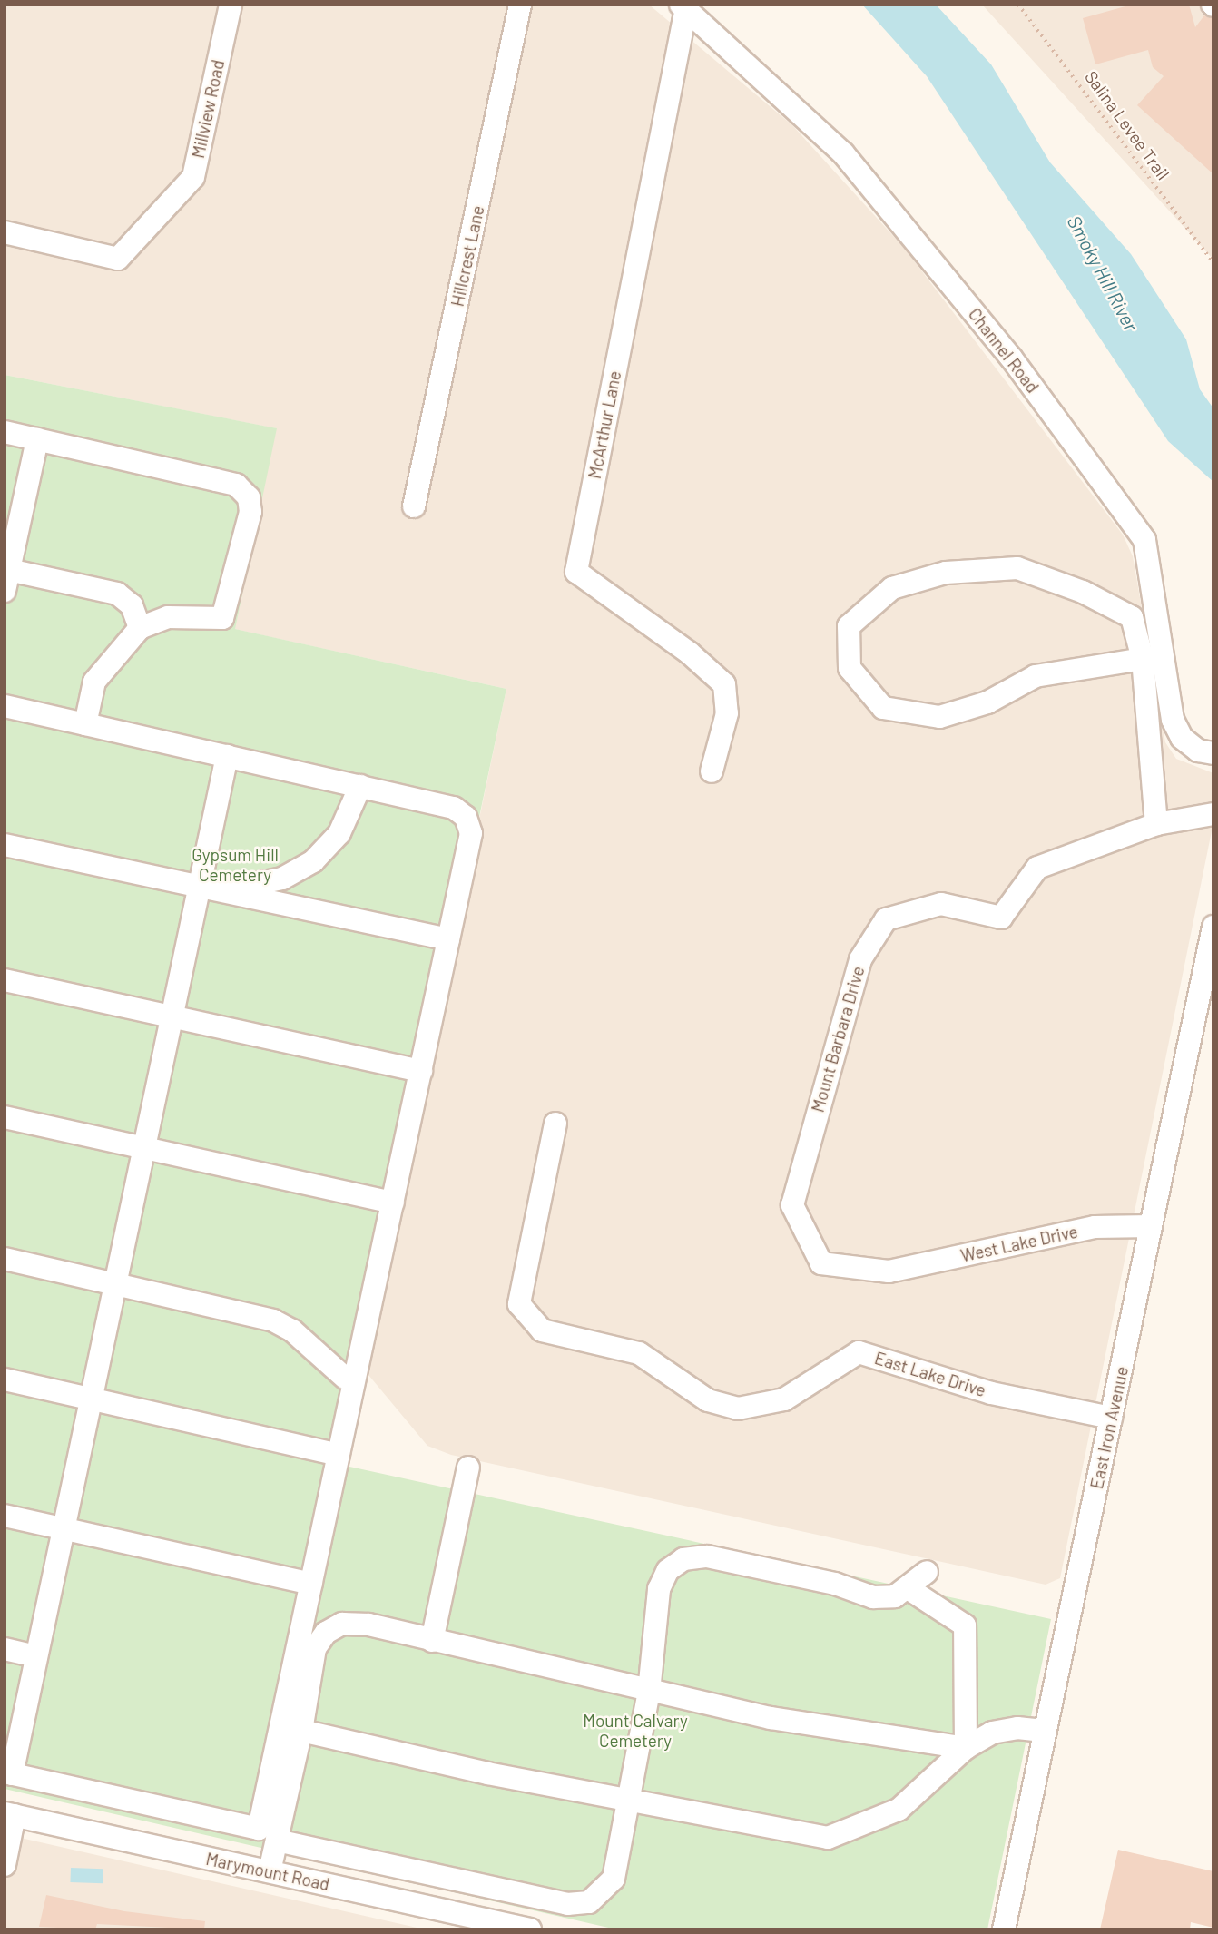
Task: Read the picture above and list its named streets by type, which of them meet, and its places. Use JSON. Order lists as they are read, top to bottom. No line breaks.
{"streets":{"street":["Millview Road","Hillcrest Lane","Channel Road","McArthur Lane","Mount Barbara Drive","West Lake Drive","East Lake Drive","East Iron Avenue","Marymount Road"],"path":["Salina Levee Trail"]},"crossings":[["Channel Road","McArthur Lane"],["Mount Barbara Drive","West Lake Drive"],["West Lake Drive","East Iron Avenue"],["East Lake Drive","East Iron Avenue"]],"water":["Smoky Hill River"],"parks":["Gypsum Hill Cemetery","Mount Calvary Cemetery"]}
